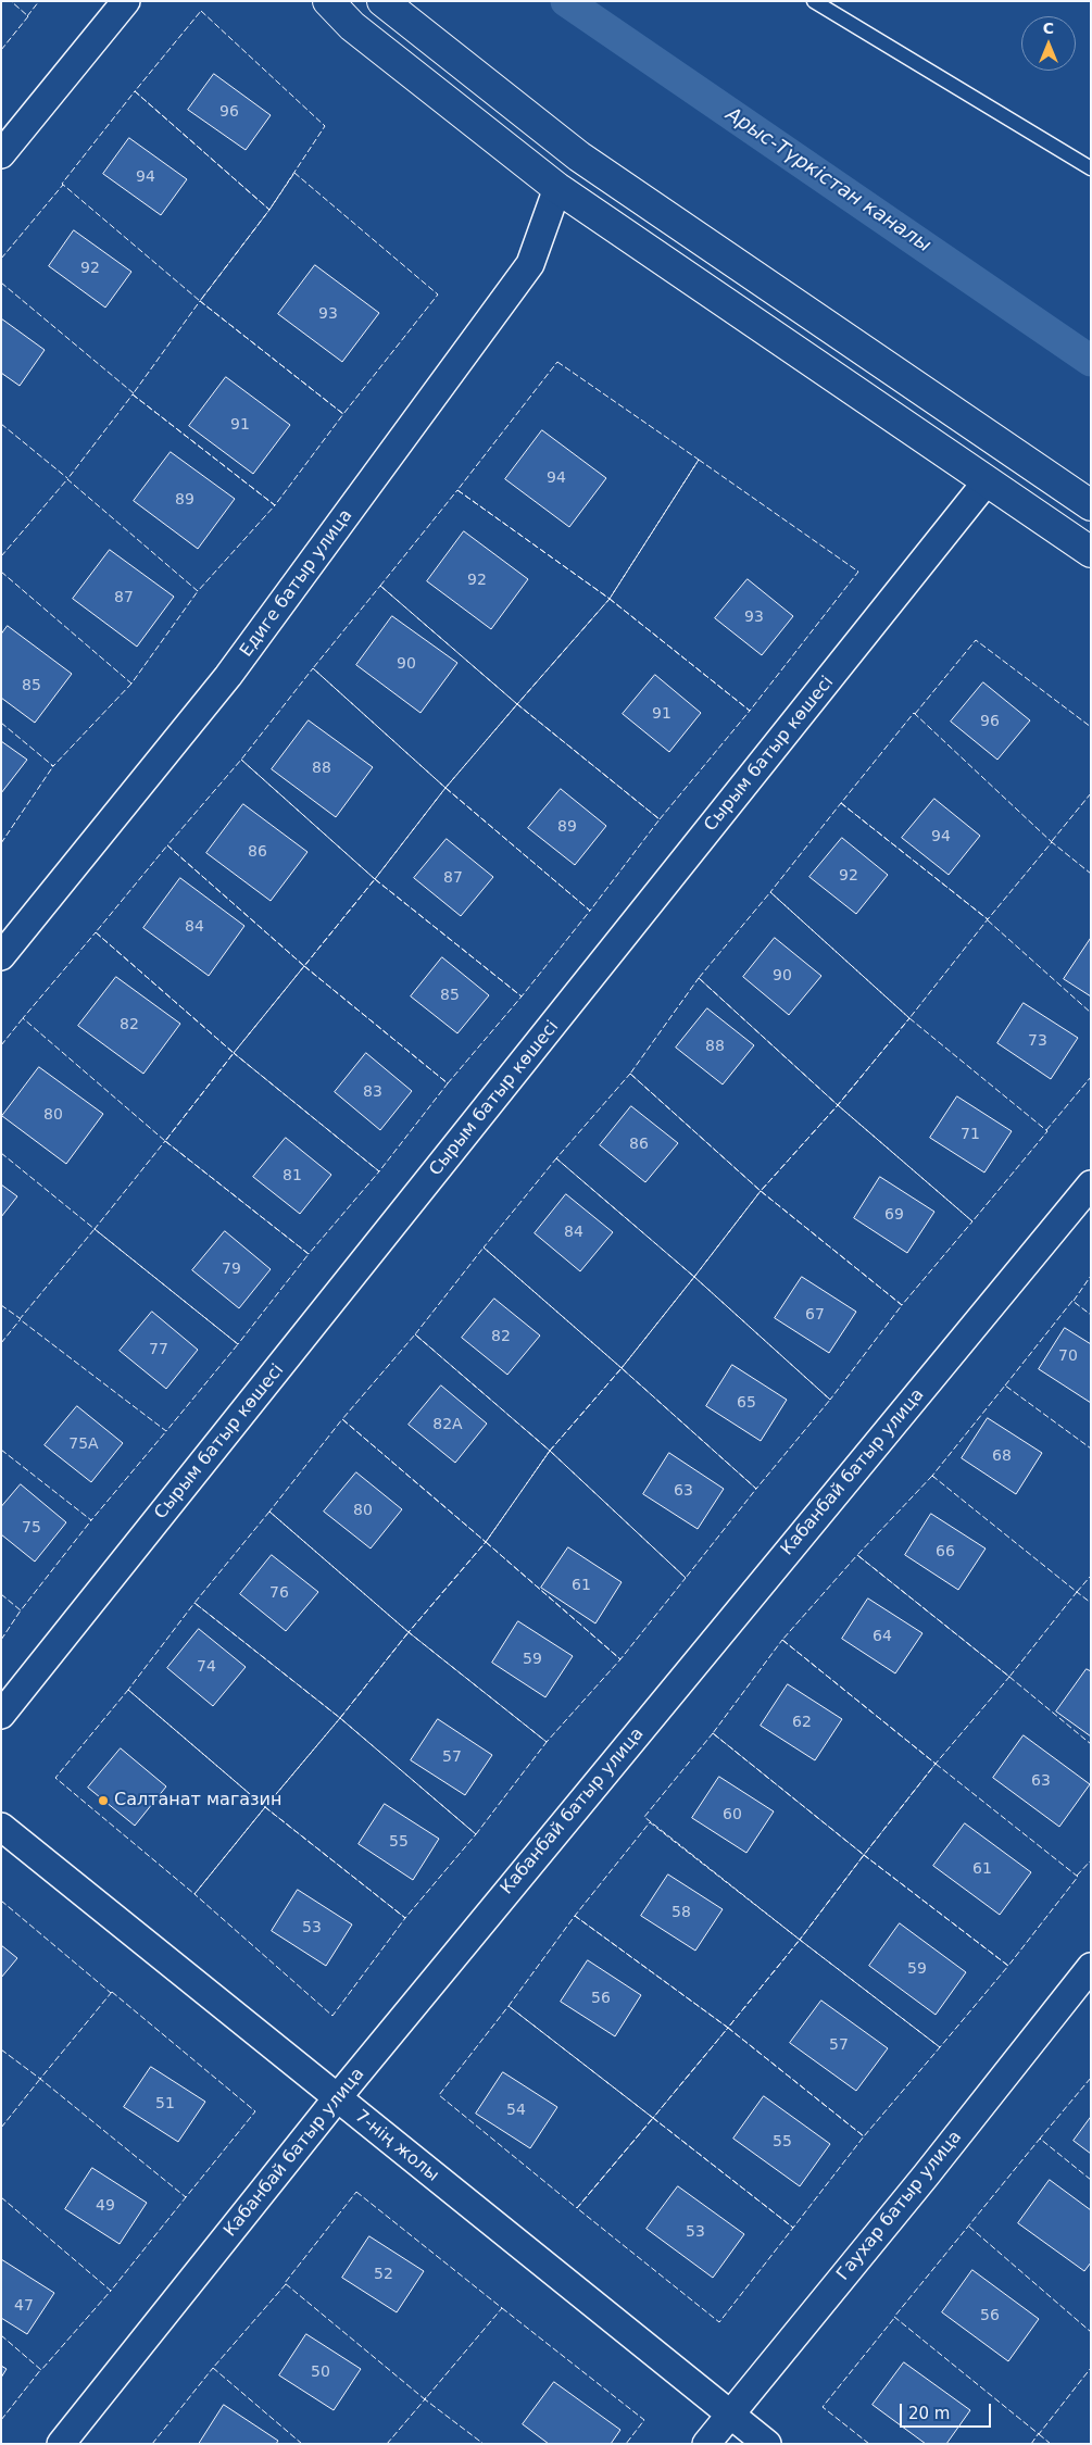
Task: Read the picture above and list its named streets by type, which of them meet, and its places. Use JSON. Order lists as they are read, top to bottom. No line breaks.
{"streets":{"street":["Едиге батыр улица","Сырым батыр көшесі","Кабанбай батыр улица","7-нің жолы","Гаухар батыр улица"]},"crossings":[["Кабанбай батыр улица","7-нің жолы"],["7-нің жолы","Гаухар батыр улица"]],"water":["Арыс-Түркістан каналы"],"places":["Салтанат магазин"],"house_numbers":["96","94","92","93","91","94","89","92","87","93","90","85","91","96","88","89","94","86","92","87","84","90","85","82","73","88","83","80","71","86","81","69","84","79","67","82","77","70","65","82А","75А","68","63","80","75","66","61","76","64","59","74","62","57","63","60","55","61","58","53","59","56","57","51","54","55","49","53","52","47","56","50"],"scale_bar":"20 m","north":"top"}
